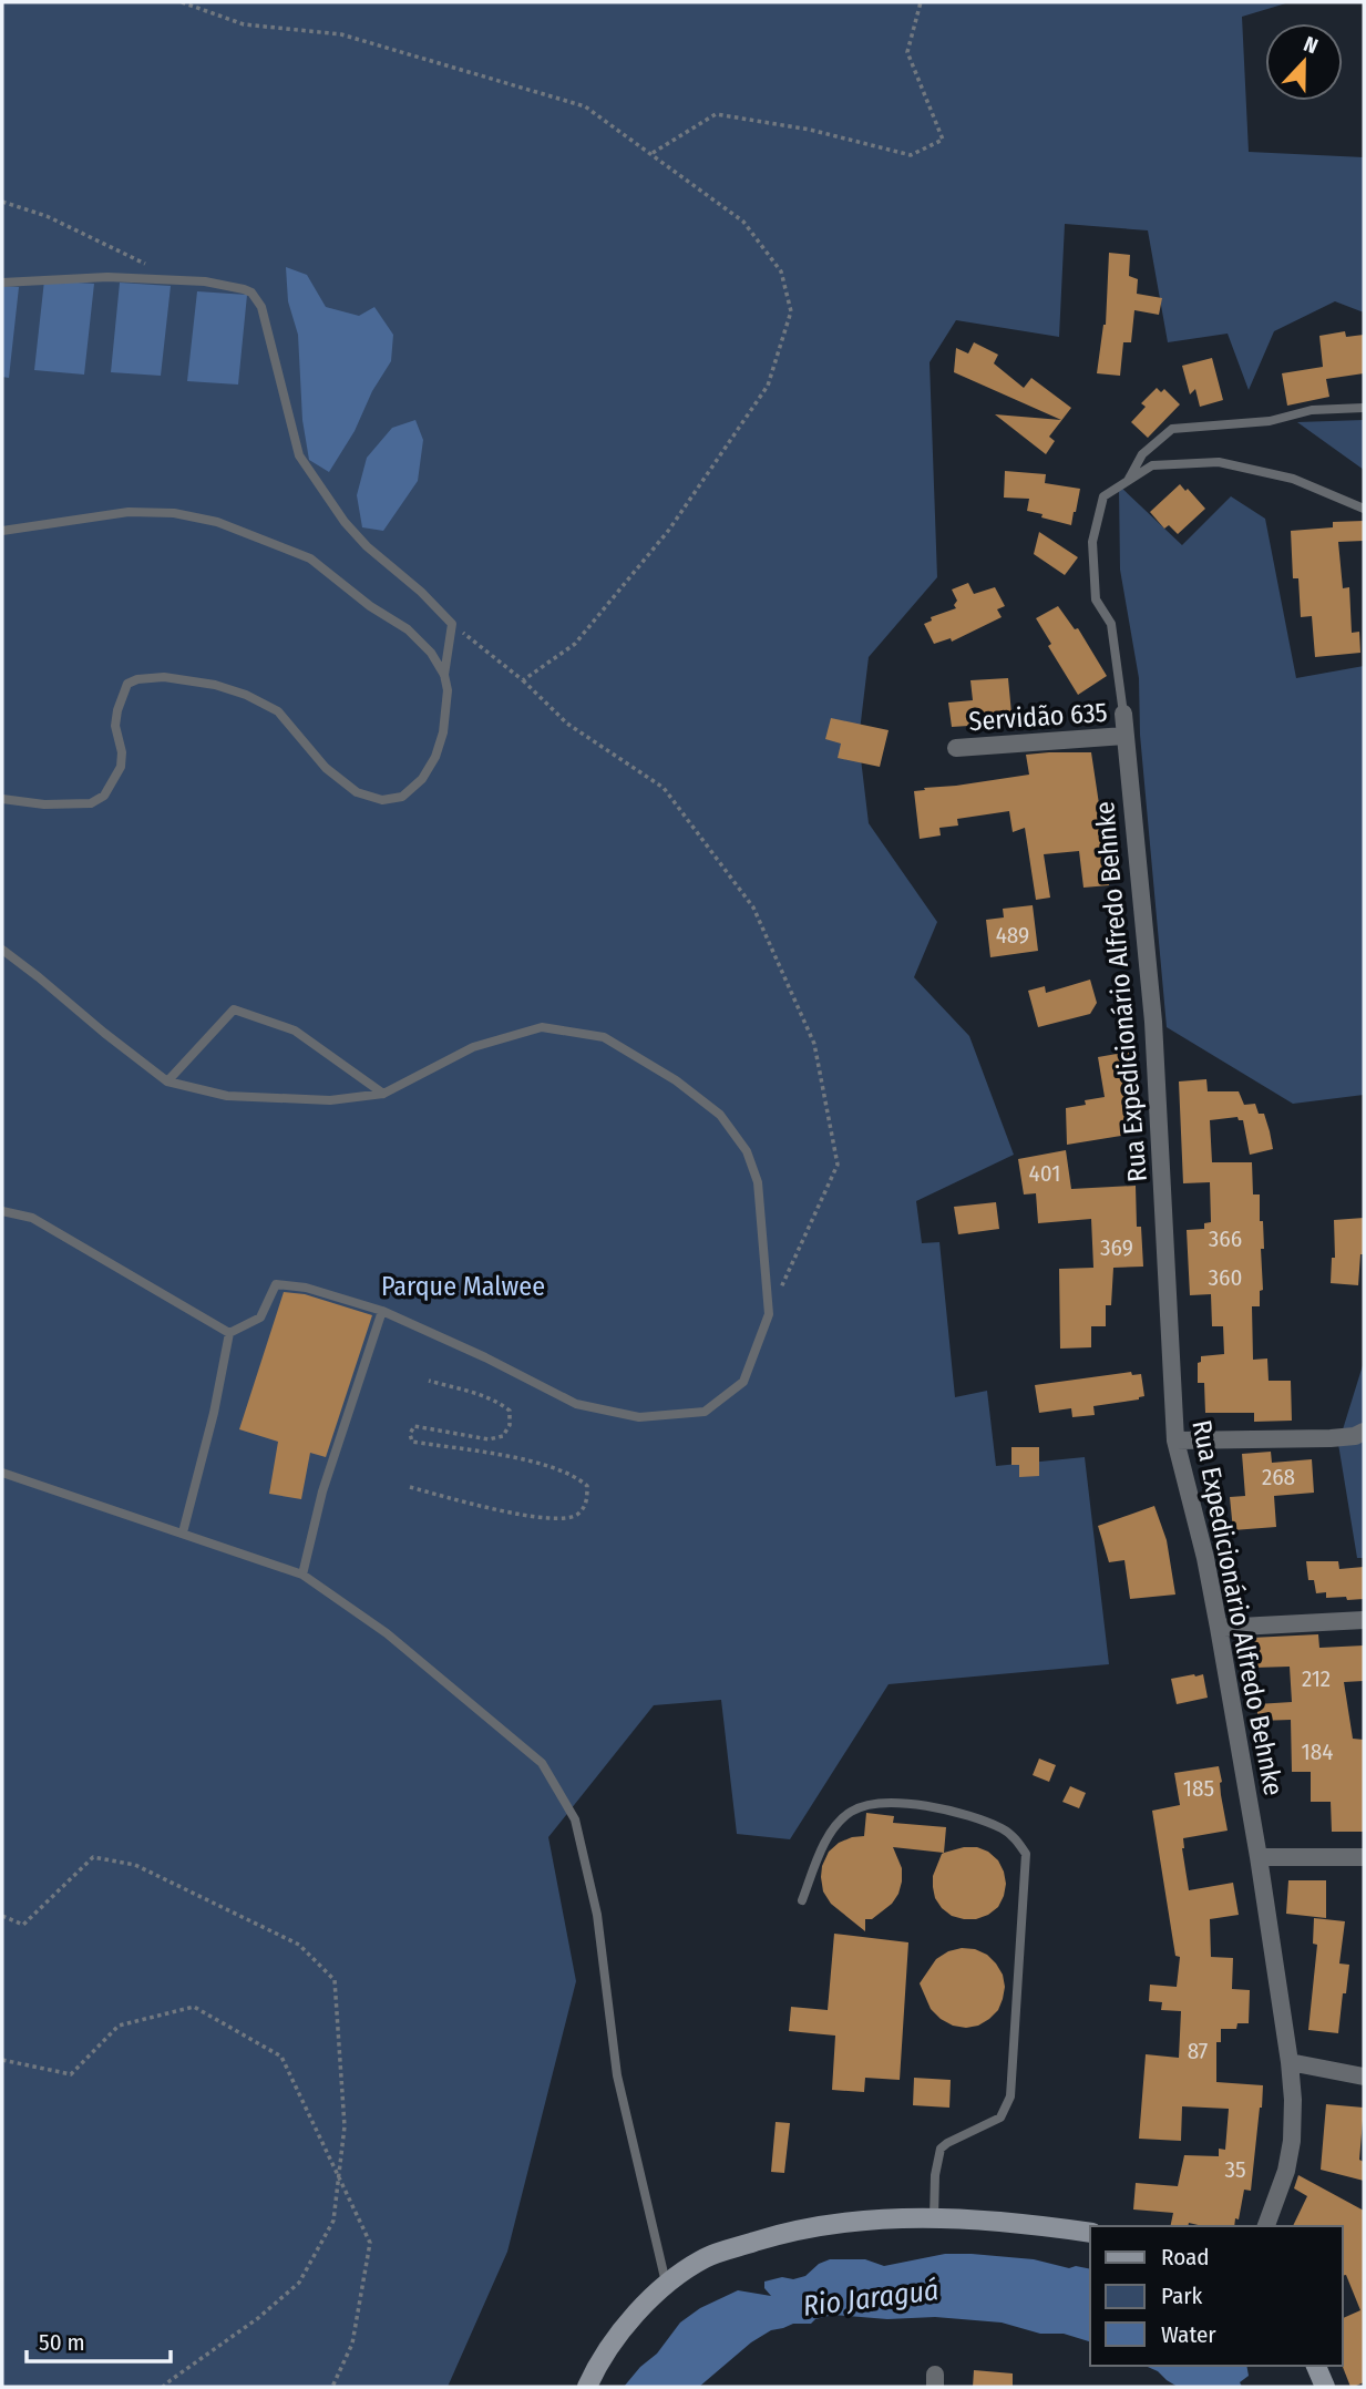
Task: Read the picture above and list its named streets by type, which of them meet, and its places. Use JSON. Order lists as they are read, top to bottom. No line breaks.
{"streets":{"street":["Servidão 635","Rua Expedicionário Alfredo Behnke"]},"crossings":[["Servidão 635","Rua Expedicionário Alfredo Behnke"]],"water":["Rio Jaraguá"],"parks":["Parque Malwee"],"house_numbers":["489","401","366","369","360","268","212","184","185","87","35"],"legend":["Road","Park","Water"],"scale_bar":"50 m","north":"top"}
